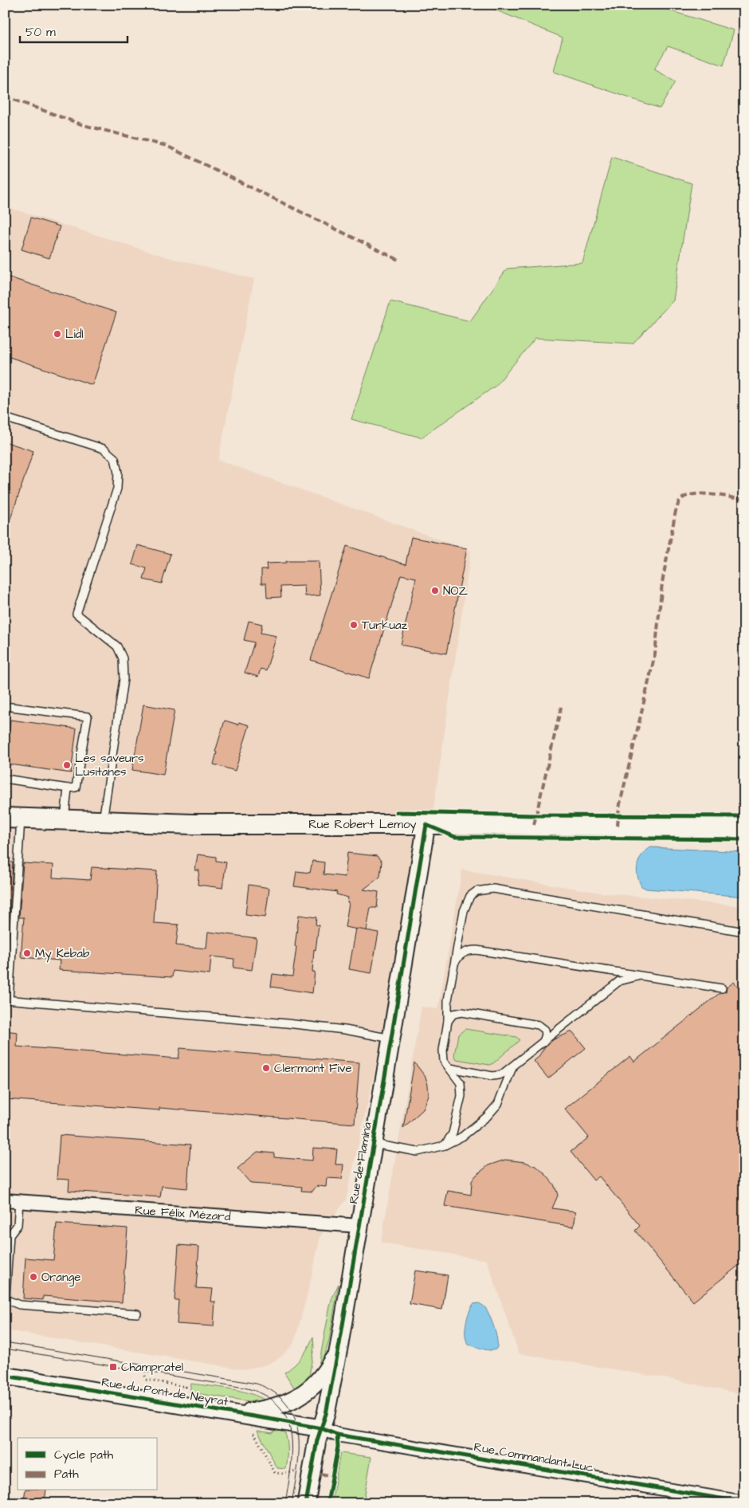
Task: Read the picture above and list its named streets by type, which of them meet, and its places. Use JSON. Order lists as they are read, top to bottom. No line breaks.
{"streets":{"main road":["Rue Robert Lemoy"],"street":["Rue de Flamina","Rue Félix Mézard","Rue du Pont de Neyrat","Rue Commandant Luc"]},"crossings":[["Rue Robert Lemoy","Rue de Flamina"],["Rue de Flamina","Rue Félix Mézard"],["Rue de Flamina","Rue du Pont de Neyrat"],["Rue de Flamina","Rue Commandant Luc"],["Rue du Pont de Neyrat","Rue Commandant Luc"]],"places":{"other":["Lidl","NOZ","Turkuaz","Les saveurs Lusitanes","My Kebab","Clermont Five","Orange"],"transit":["Champratel"]},"legend":["Cycle path","Path"],"scale_bar":"50 m"}
